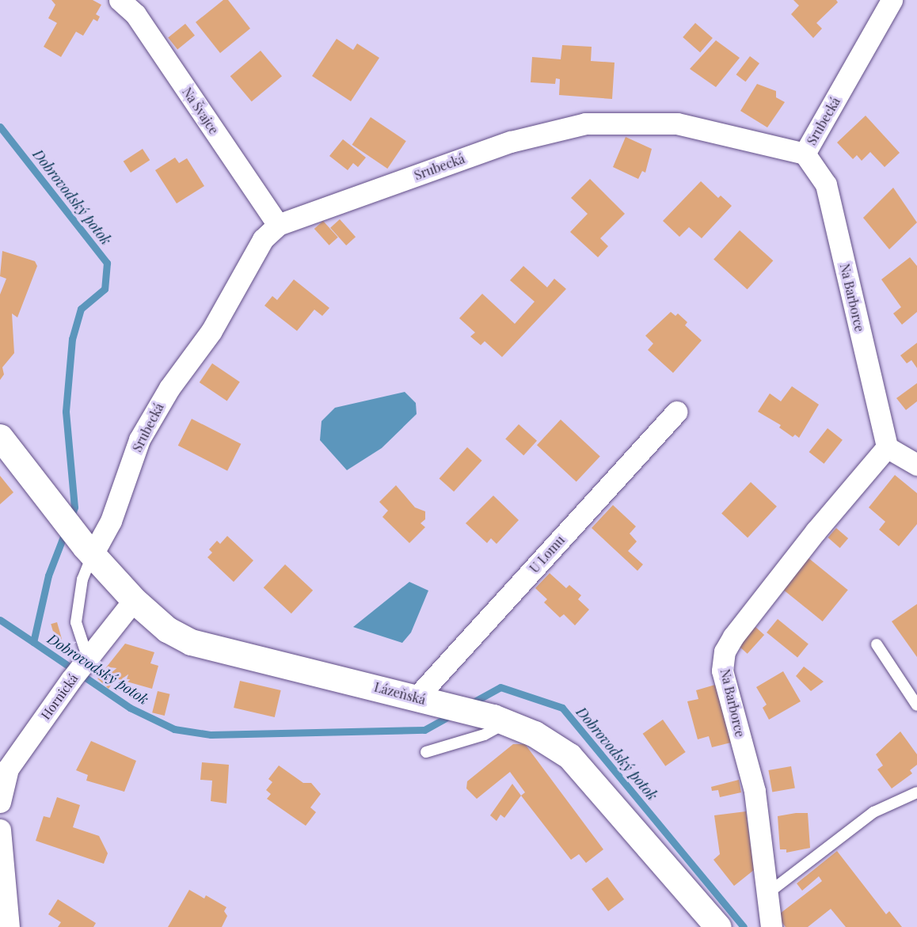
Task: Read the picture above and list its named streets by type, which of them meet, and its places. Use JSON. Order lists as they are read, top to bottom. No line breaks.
{"streets":{"street":["Na Švajce","Srubecká","Na Barborce","U Lomu","Lázeňská","Hornická"]},"crossings":[["Na Švajce","Srubecká"],["Srubecká","Na Barborce"],["Srubecká","Lázeňská"],["U Lomu","Lázeňská"],["Lázeňská","Hornická"]],"water":["Dobrovodský potok"]}
